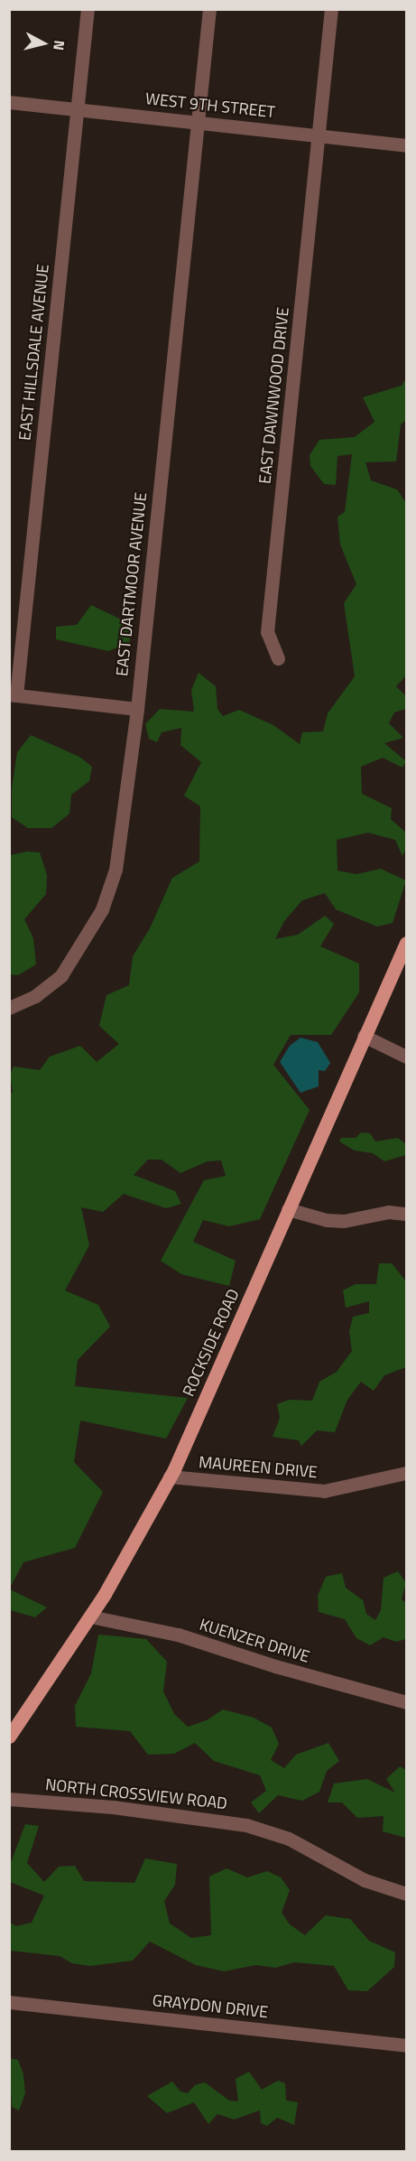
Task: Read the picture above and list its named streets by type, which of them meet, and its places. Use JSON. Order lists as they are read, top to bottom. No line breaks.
{"streets":{"main road":["ROCKSIDE ROAD"],"street":["WEST 9TH STREET","EAST HILLSDALE AVENUE","EAST DAWNWOOD DRIVE","EAST DARTMOOR AVENUE","MAUREEN DRIVE","KUENZER DRIVE","NORTH CROSSVIEW ROAD","GRAYDON DRIVE"]},"crossings":[["WEST 9TH STREET","EAST HILLSDALE AVENUE"],["WEST 9TH STREET","EAST DAWNWOOD DRIVE"],["WEST 9TH STREET","EAST DARTMOOR AVENUE"],["ROCKSIDE ROAD","MAUREEN DRIVE"],["ROCKSIDE ROAD","KUENZER DRIVE"]],"north":"right"}
